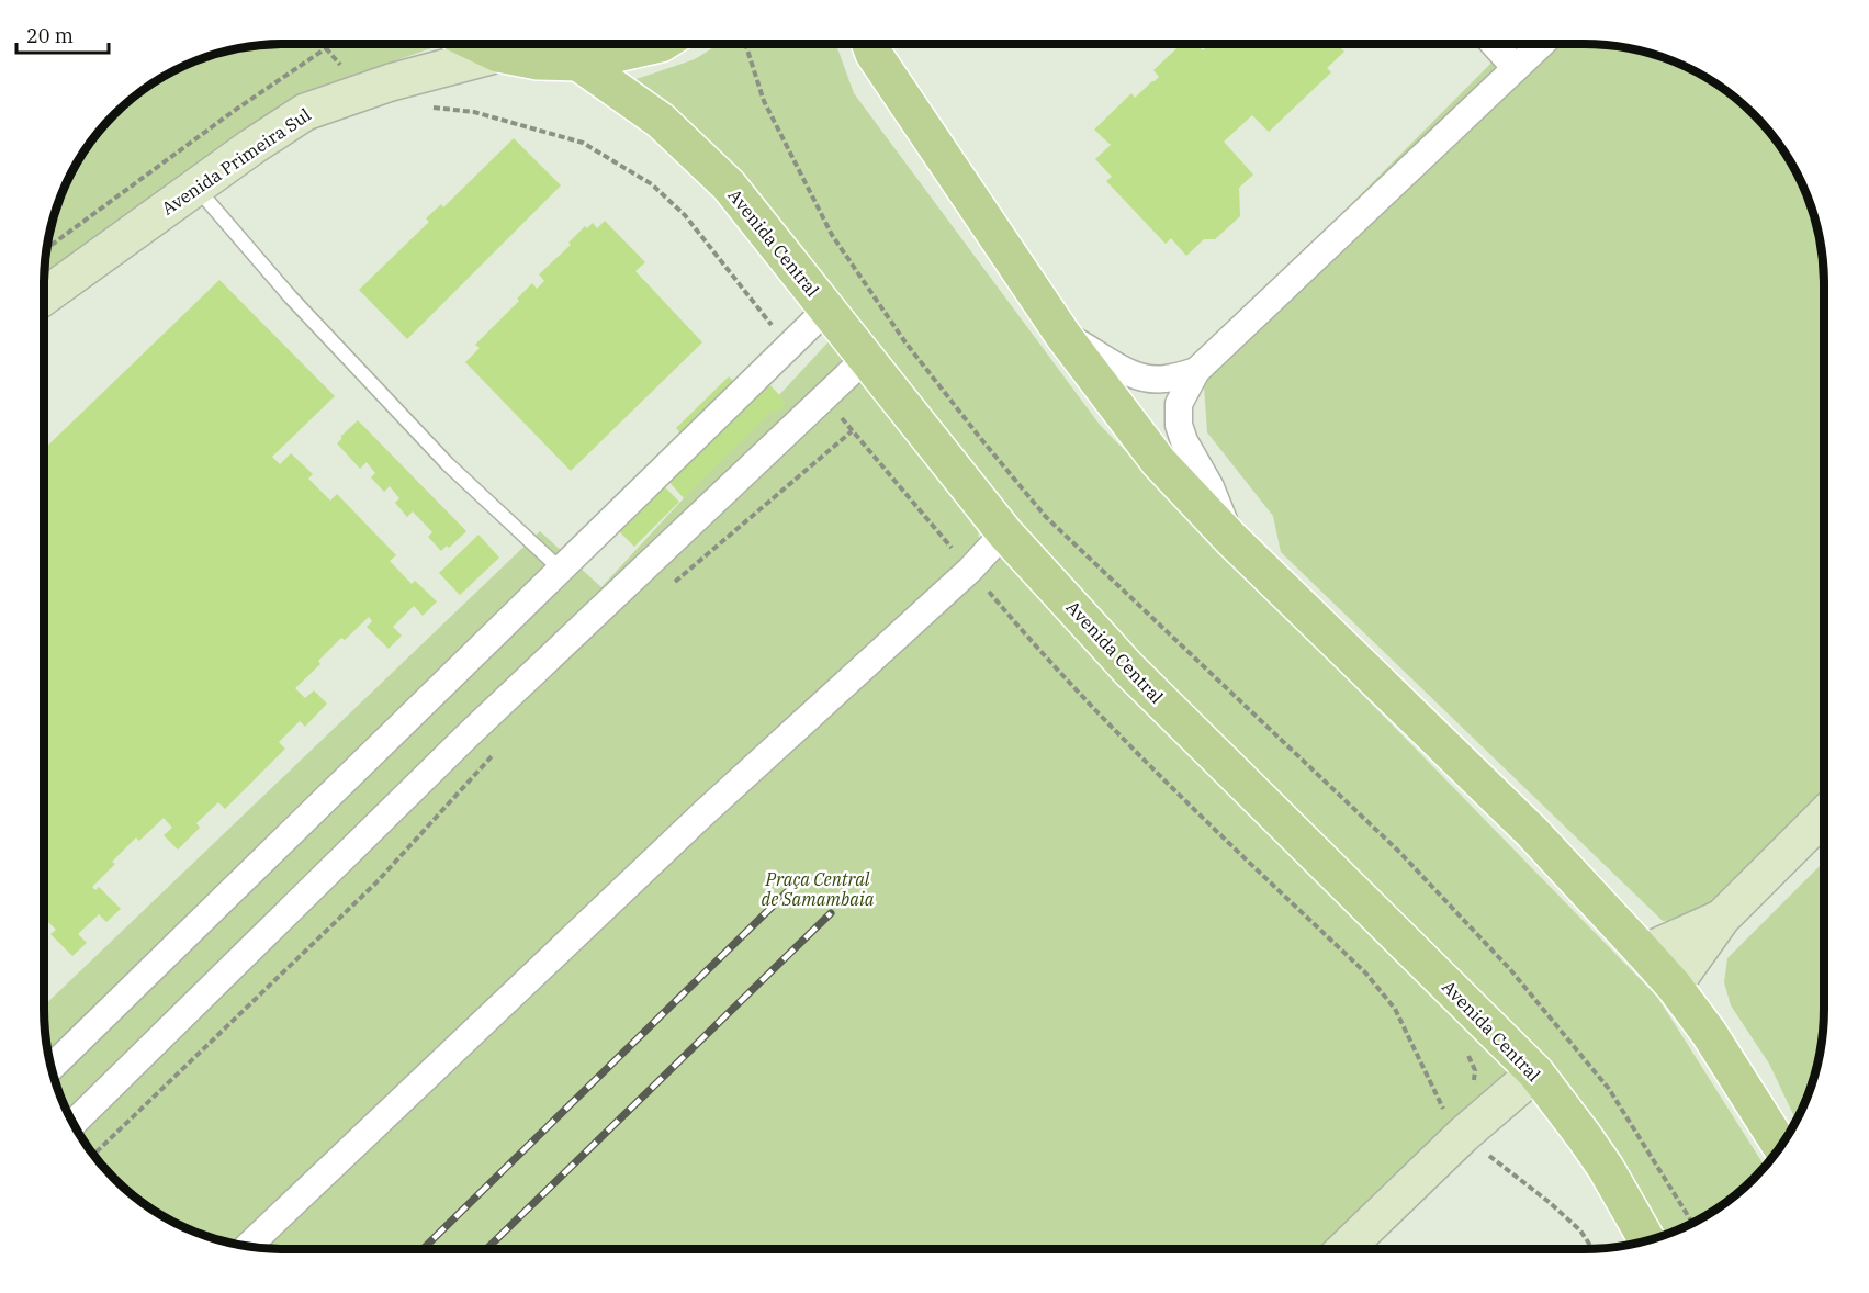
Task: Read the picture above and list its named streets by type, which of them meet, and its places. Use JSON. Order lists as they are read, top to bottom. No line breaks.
{"streets":{"main road":["Avenida Central"],"street":["Avenida Primeira Sul"]},"parks":["Praça Central de Samambaia"],"scale_bar":"20 m"}
